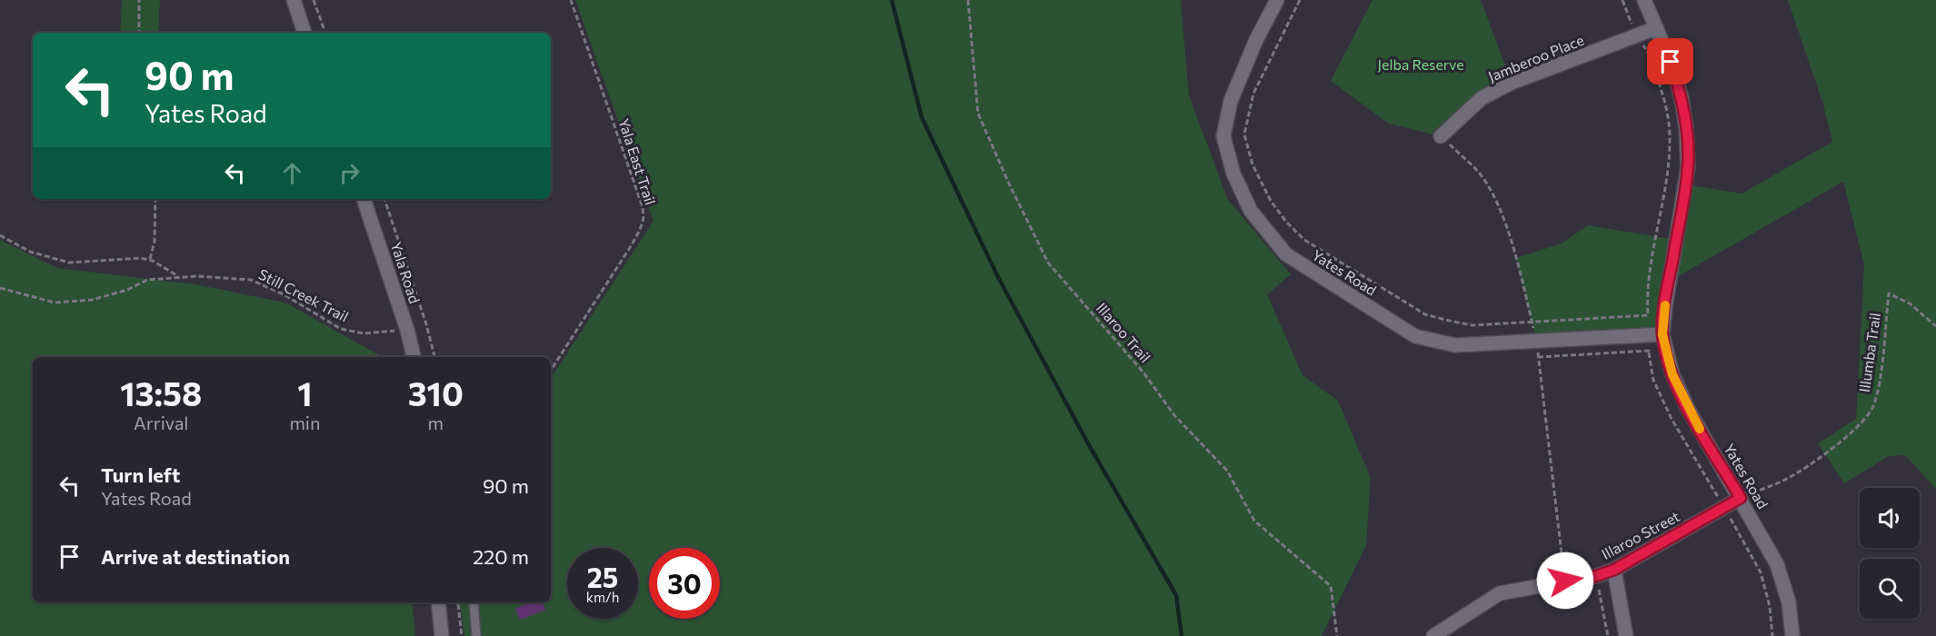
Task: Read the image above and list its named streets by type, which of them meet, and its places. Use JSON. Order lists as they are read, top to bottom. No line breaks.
{"streets":{"street":["Jamberoo Place","Yala Road","Yates Road","Illaroo Street"],"path":["Yala East Trail","Still Creek Trail","Illaroo Trail","Illumba Trail"]},"crossings":[["Jamberoo Place","Yates Road"],["Yala Road","Still Creek Trail"],["Yates Road","Illumba Trail"],["Yates Road","Illaroo Street"],["Illumba Trail","Illaroo Street"]],"parks":["Jelba Reserve"],"page":{"turn":["90 m","Yates Road"],"eta":["13:58","Arrival","1","min","310","m"],"list":[{"name":"Turn left","note":"Yates Road","value":"90 m"},{"name":"Arrive at destination","value":"220 m"}],"speed":"25 km/h","limit":"30"}}
